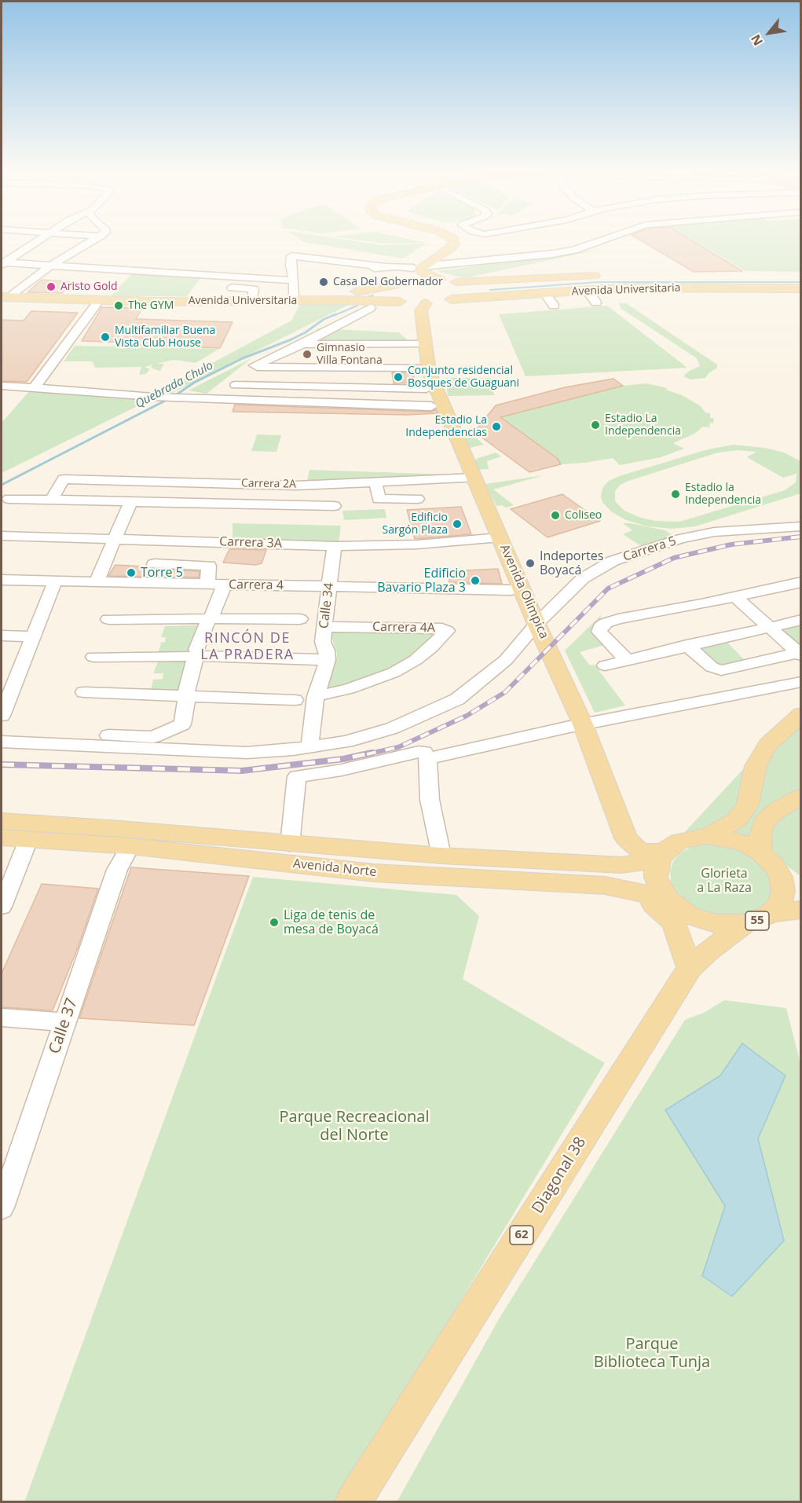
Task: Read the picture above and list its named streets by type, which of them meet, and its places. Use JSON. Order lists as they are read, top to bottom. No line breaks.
{"streets":{"main road":["Avenida Universitaria","Avenida Olimpica","Avenida Norte","55","Diagonal 38","62"],"street":["Carrera 2A","Carrera 3A","Carrera 5","Carrera 4","Calle 34","Carrera 4A","Calle 37"]},"crossings":[["Avenida Universitaria","Avenida Olimpica"],["Carrera 2A","Avenida Olimpica"],["Carrera 3A","Avenida Olimpica"],["Carrera 3A","Calle 34"],["Carrera 5","Avenida Olimpica"],["Carrera 5","Calle 34"],["Carrera 4","Avenida Olimpica"],["Carrera 4","Calle 34"],["Avenida Olimpica","Avenida Norte"],["Avenida Olimpica","55"],["Avenida Olimpica","Diagonal 38"],["Calle 34","Carrera 4A"],["Avenida Norte","55"],["Avenida Norte","Calle 37"],["Avenida Norte","Diagonal 38"],["55","Diagonal 38"]],"districts":["RINCÓN DE LA PRADERA"],"water":["Quebrada Chulo"],"parks":["Glorieta a La Raza","Parque Recreacional del Norte","Parque Biblioteca Tunja"],"places":["Casa Del Gobernador","Aristo Gold","The GYM","Multifamiliar Buena Vista Club House","Gimnasio Villa Fontana","Conjunto residencial Bosques de Guaguani","Estadio La Independencia","Estadio La Independencias","Estadio la Independencia","Coliseo","Edificio Sargón Plaza","Indeportes Boyacá","Torre 5","Edificio Bavario Plaza 3","Liga de tenis de mesa de Boyacá"],"north":"bottom left"}
